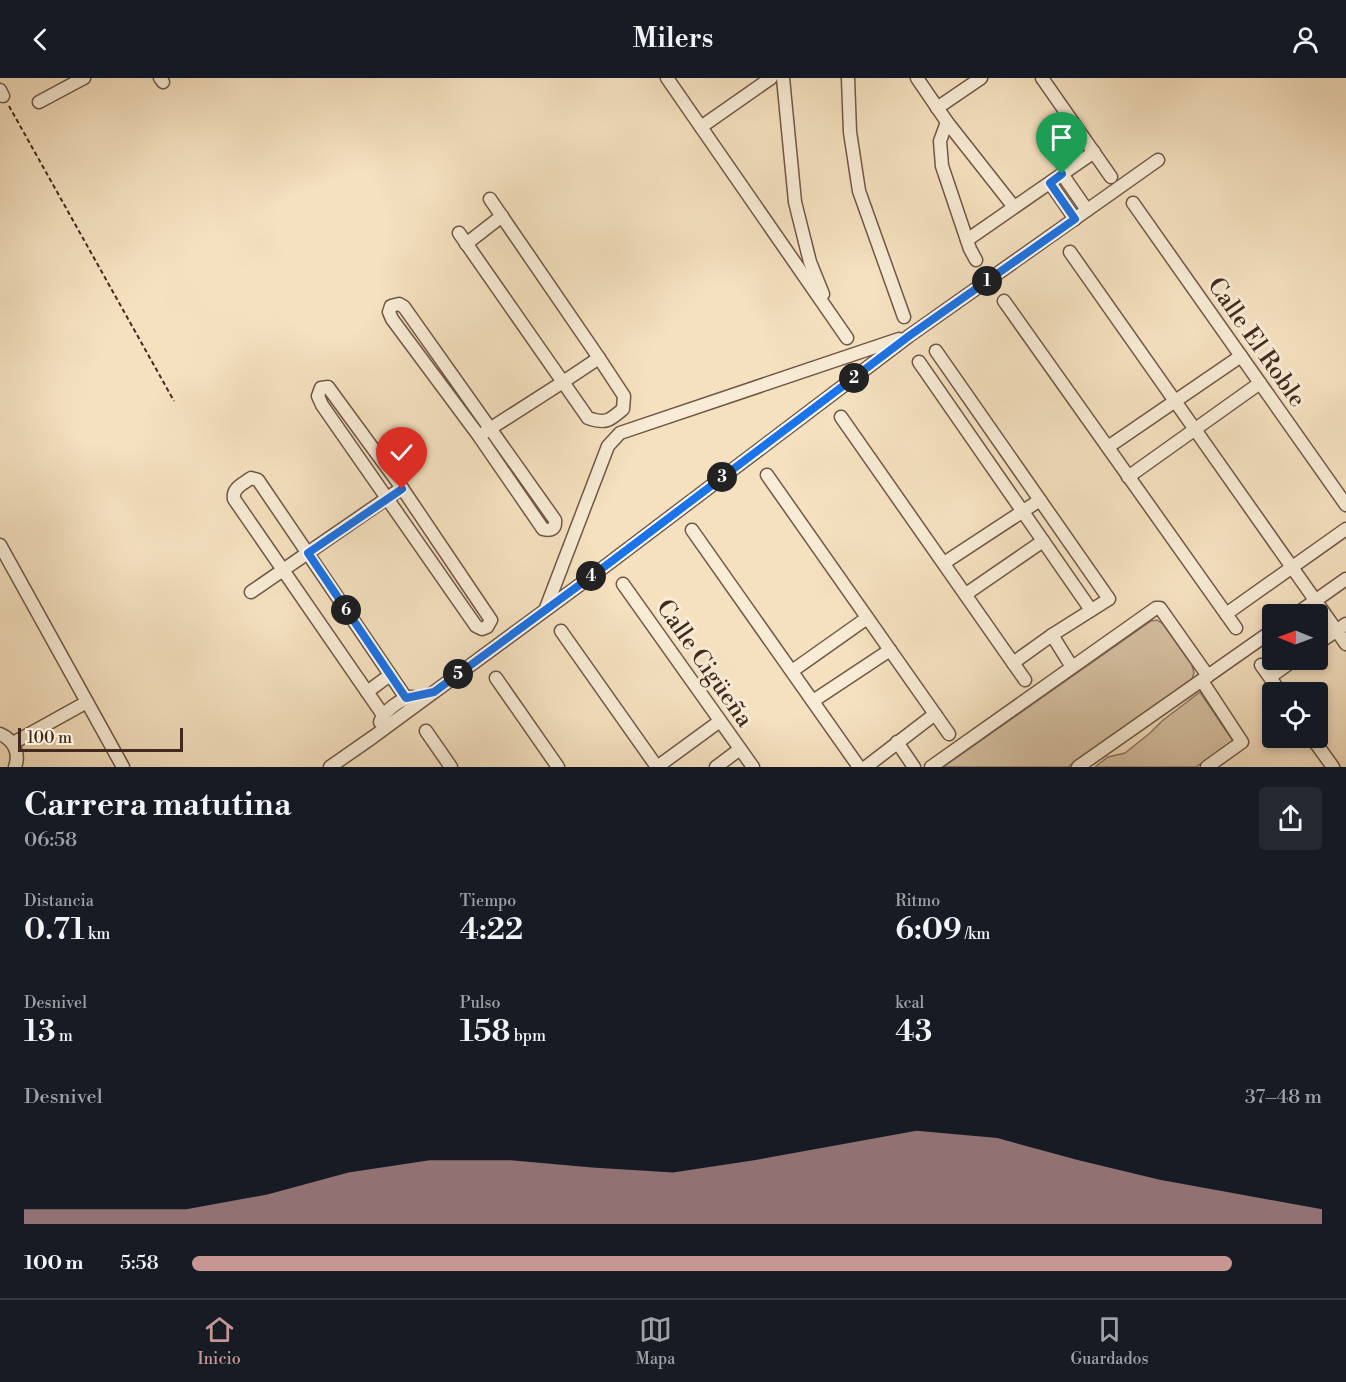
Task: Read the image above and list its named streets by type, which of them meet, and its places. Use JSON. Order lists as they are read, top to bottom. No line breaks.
{"streets":{"street":["Calle El Roble","Calle Cigüeña"]},"scale_bar":"100 m","north":"left","page":{"header":"Milers","pins":["1","2","3","4","6","5"],"scale":"100 m","heading":["Carrera matutina","06:58"],"stats":[["Distancia","0.71 km"],["Tiempo","4:22"],["Ritmo","6:09 /km"],["Desnivel","13 m"],["Pulso","158 bpm"],["kcal","43"]],"chart":["Desnivel","37–48 m"],"list":[{"name":"100 m","note":"5:58"}],"tabs":["Inicio","Mapa","Guardados"]}}
